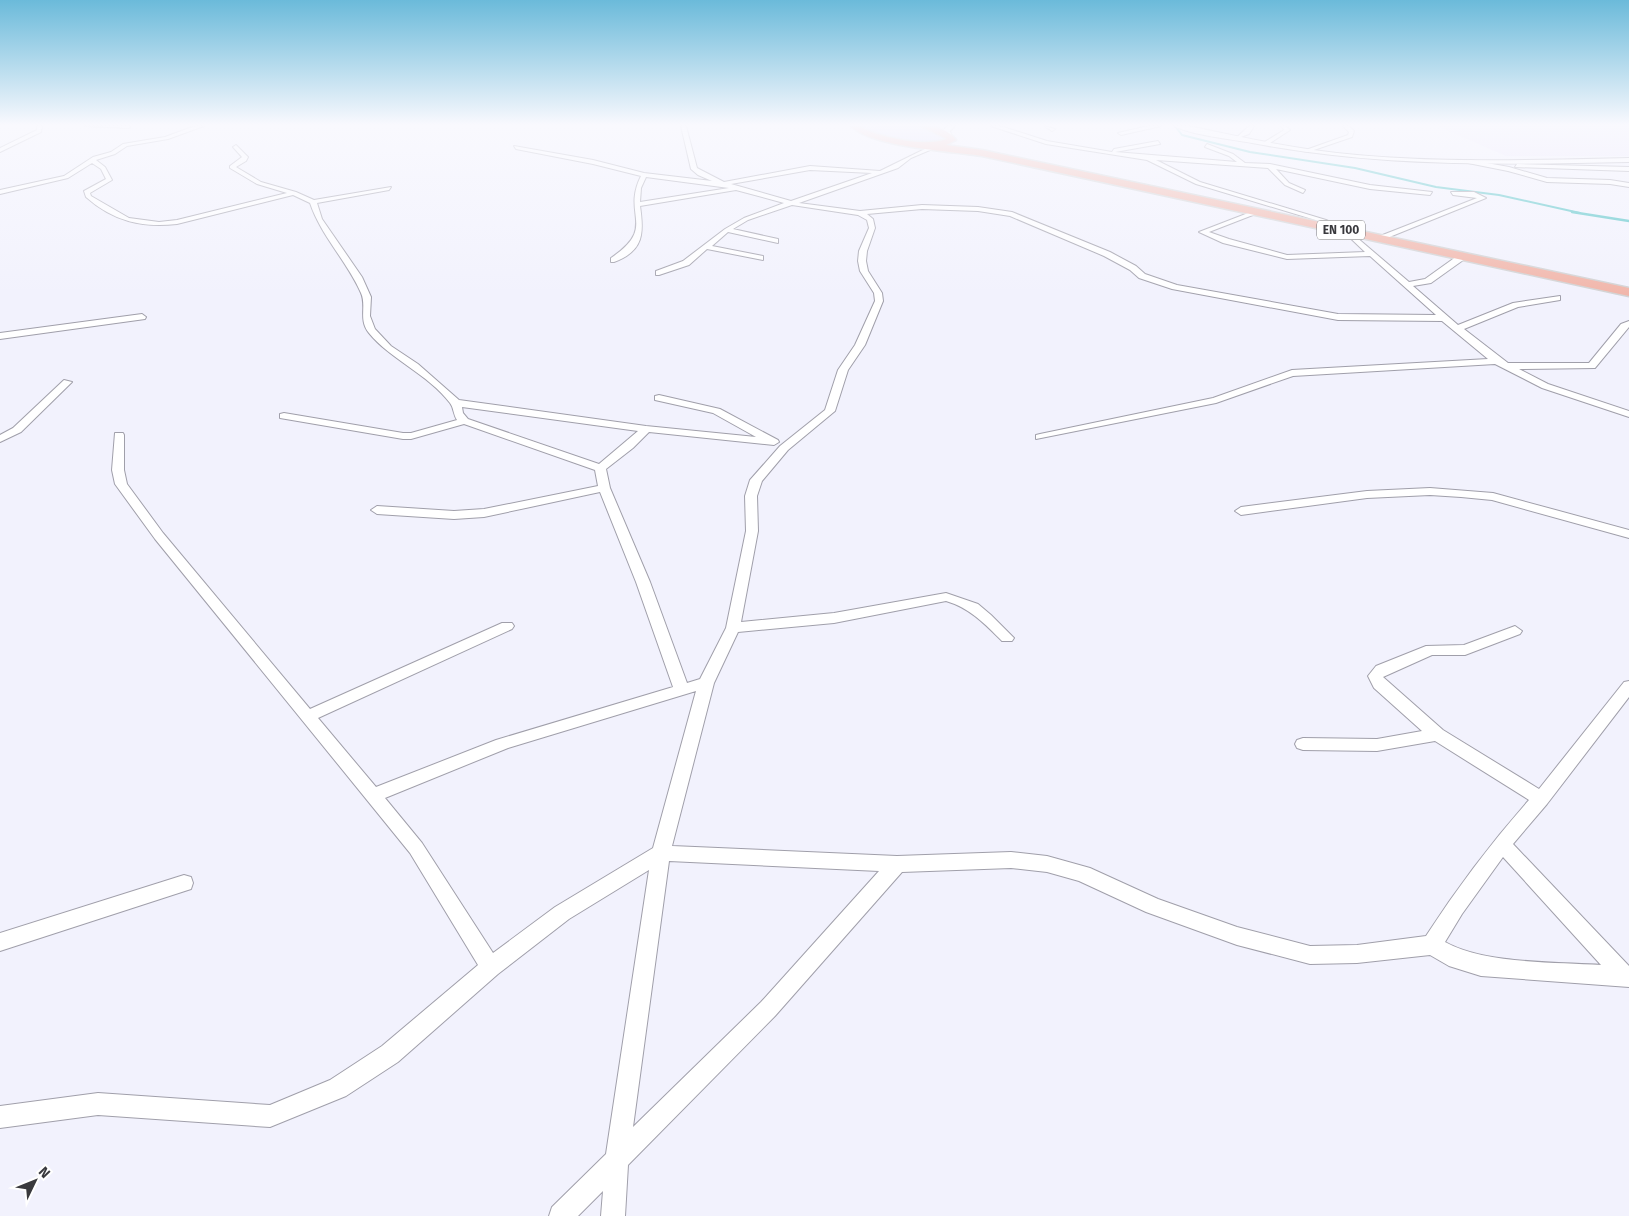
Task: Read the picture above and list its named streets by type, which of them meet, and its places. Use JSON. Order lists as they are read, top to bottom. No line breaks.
{"streets":{"main road":["EN 100"]},"north":"top right"}
